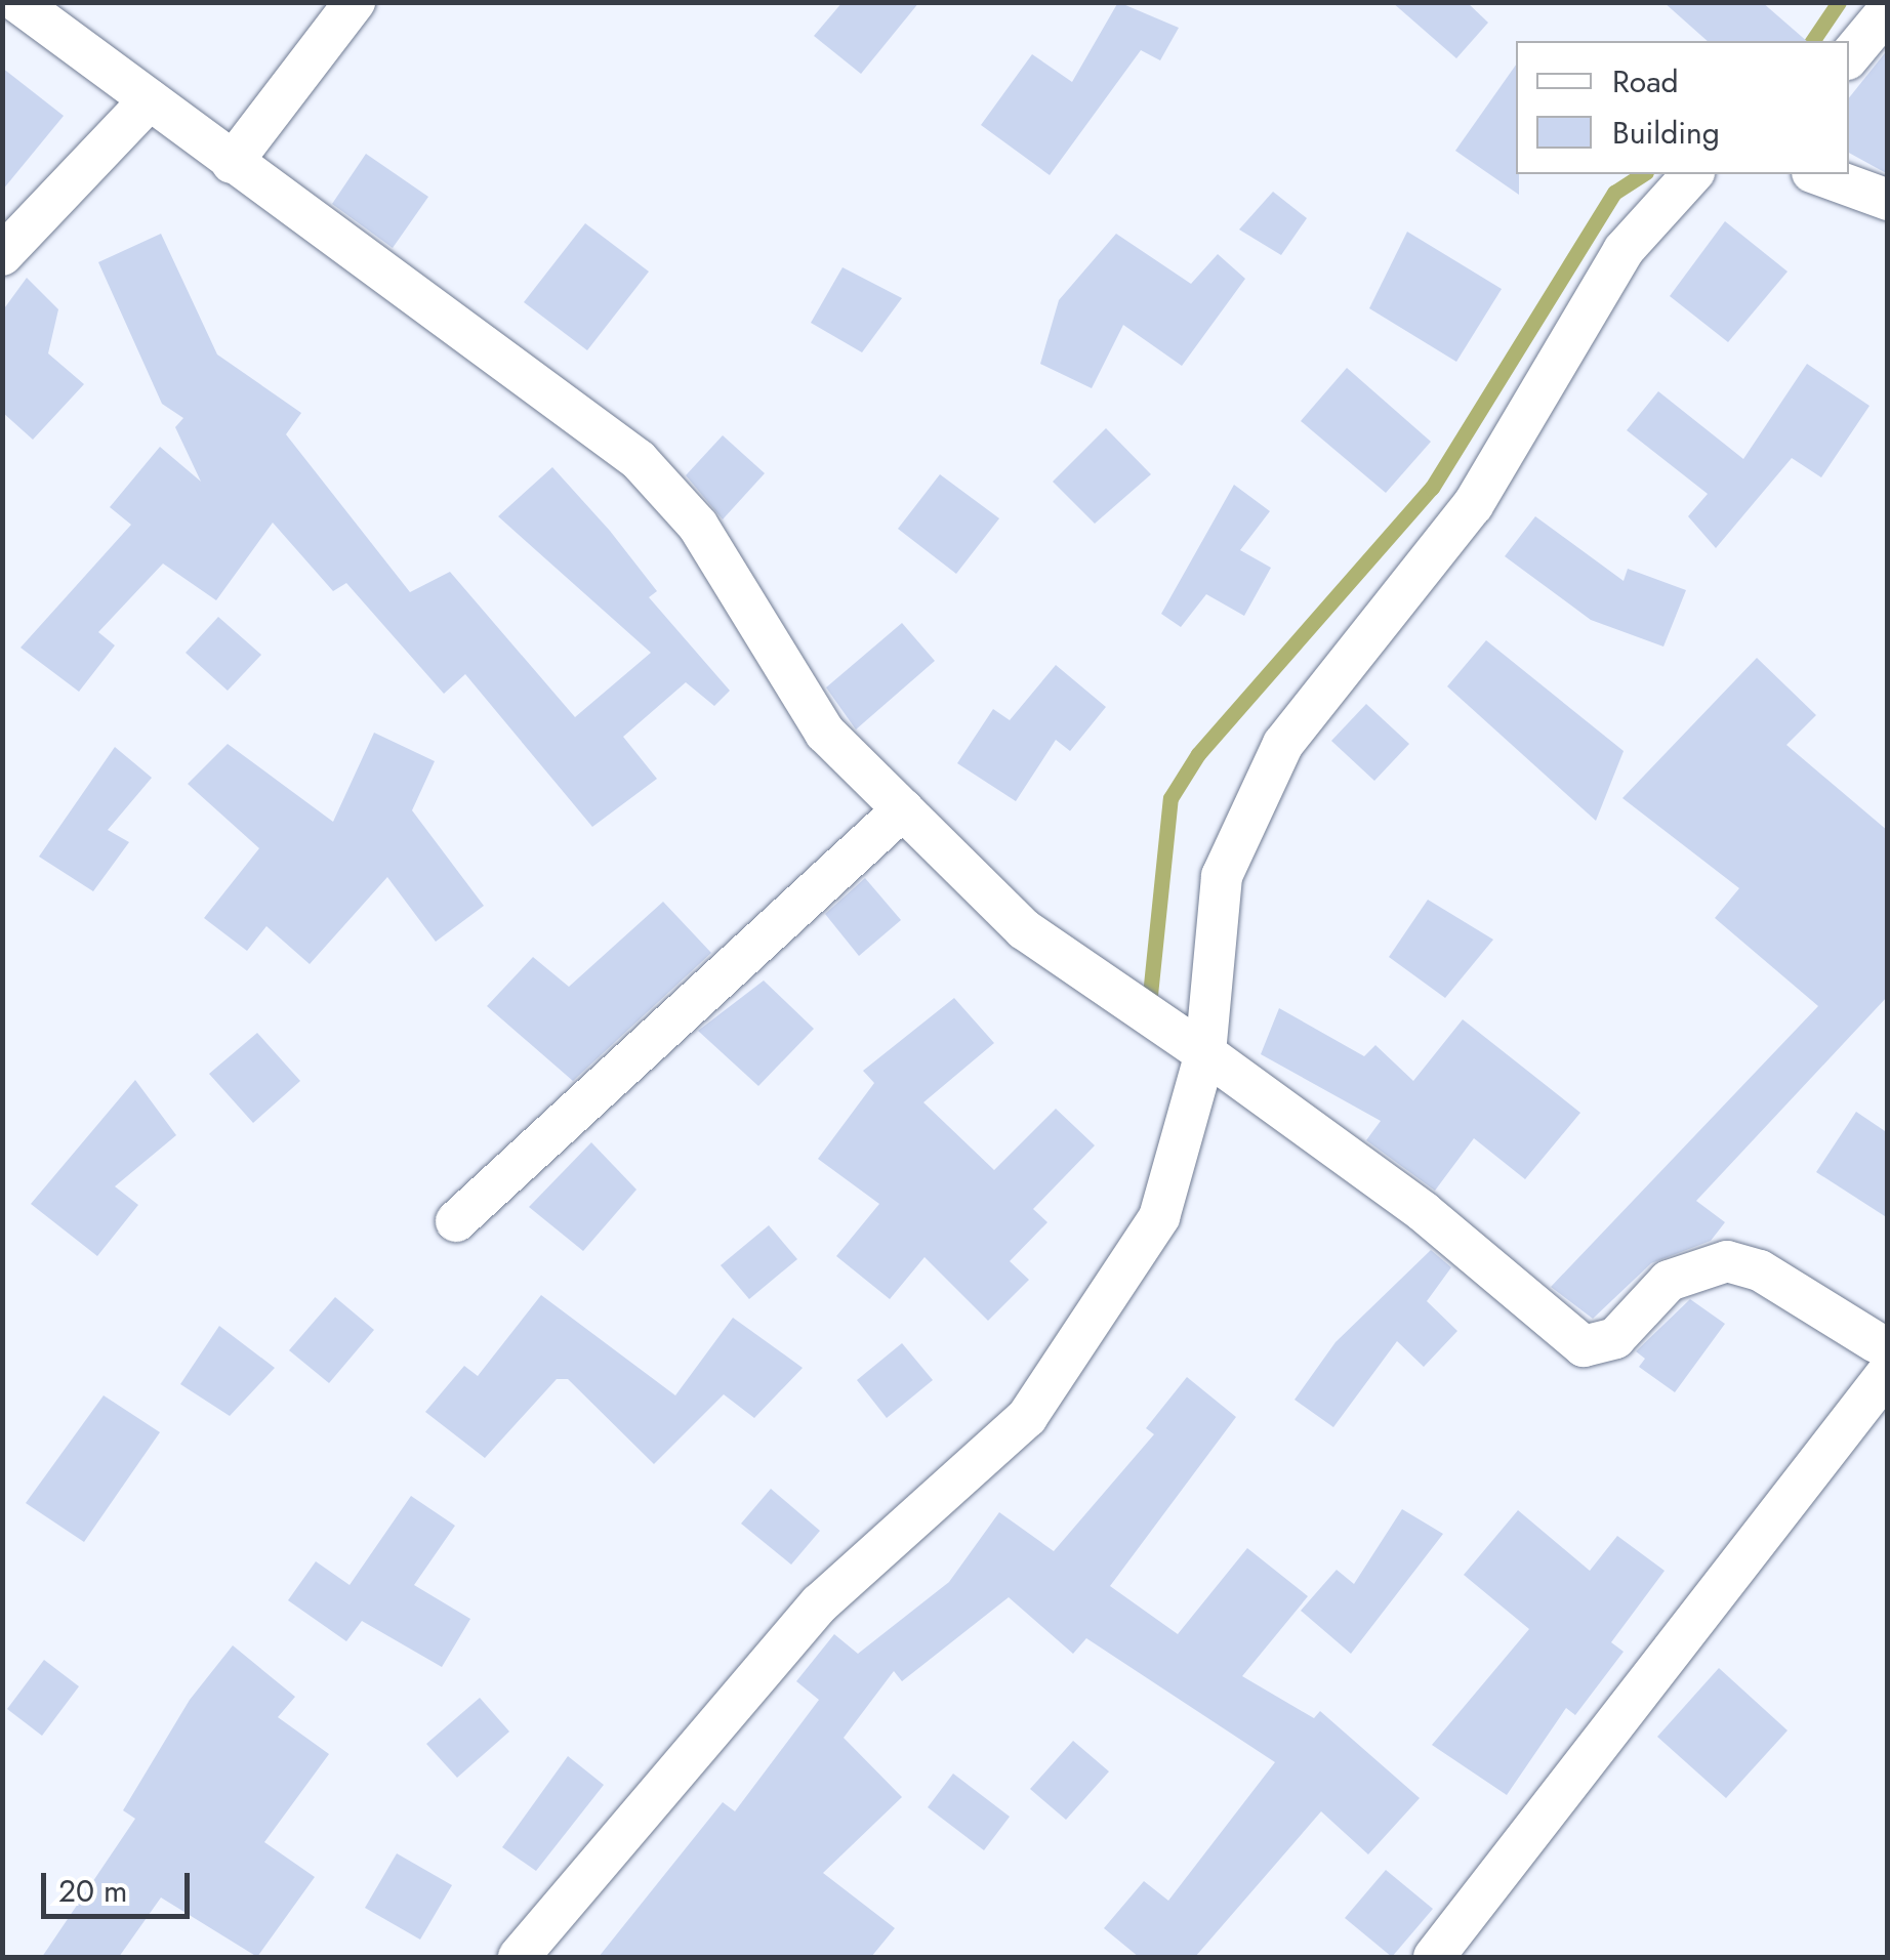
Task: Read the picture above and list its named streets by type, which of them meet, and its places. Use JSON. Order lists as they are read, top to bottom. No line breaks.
{"legend":["Road","Building"],"scale_bar":"20 m"}
